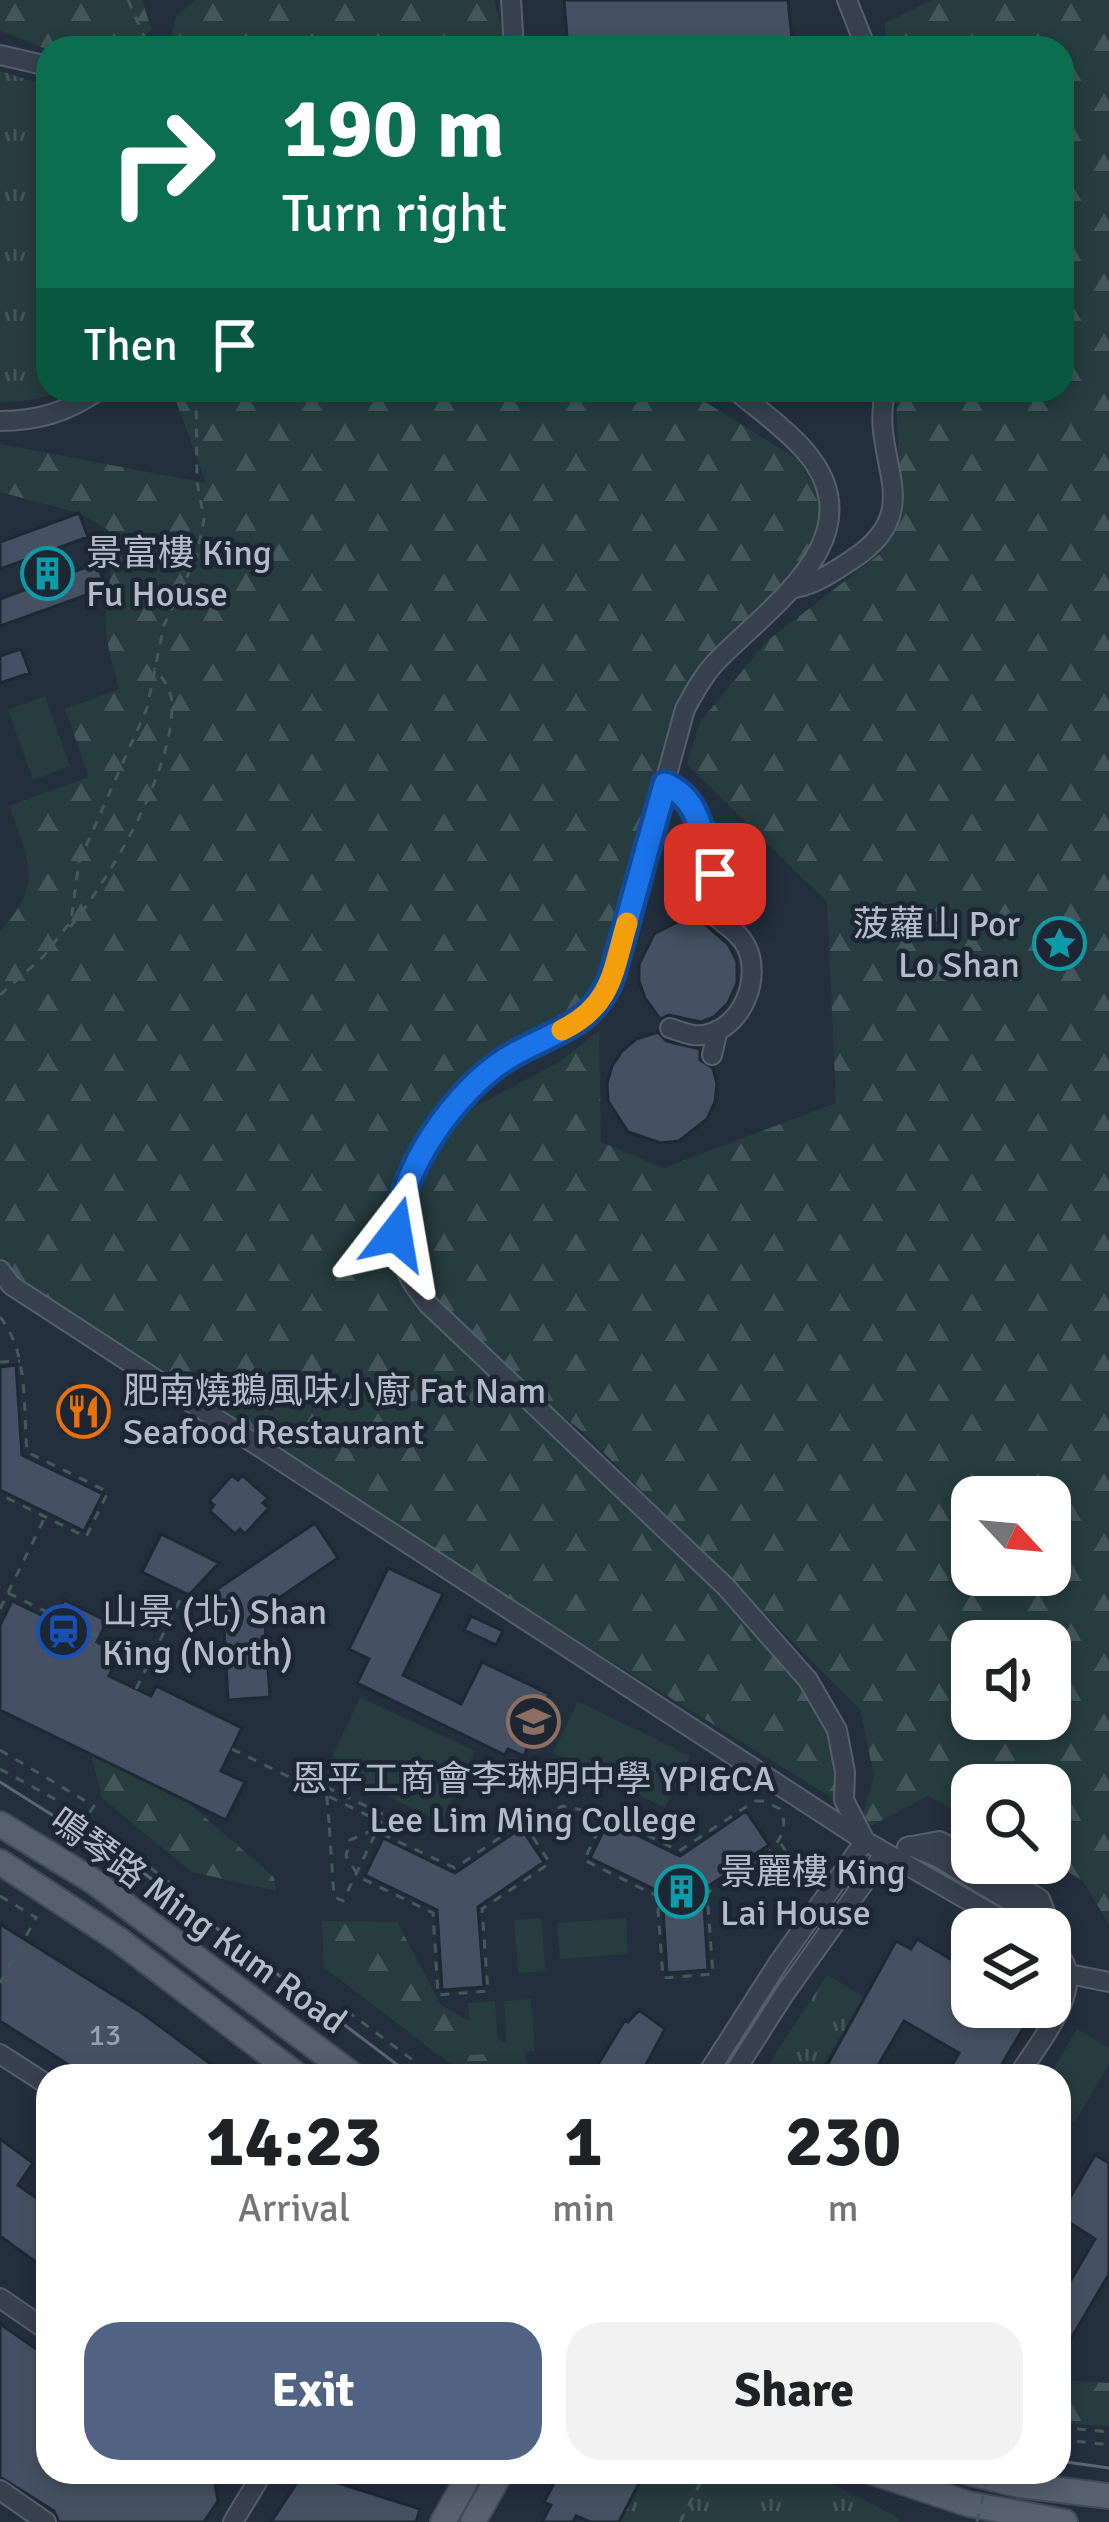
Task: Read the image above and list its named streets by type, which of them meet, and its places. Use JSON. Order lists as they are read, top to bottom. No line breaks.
{"streets":{"main road":["鳴琴路 Ming Kum Road"]},"places":{"building":["景富樓 King Fu House","景麗樓 King Lai House"],"place":["菠蘿山 Por Lo Shan"],"restaurant":["肥南燒鵝風味小廚 Fat Nam Seafood Restaurant"],"station":["山景 (北) Shan King (North)"],"school or university":["恩平工商會李琳明中學 YPI&CA Lee Lim Ming College"]},"house_numbers":["13"],"north":"bottom right","page":{"turn":["190 m","Turn right"],"then":"Then","eta":["14:23","Arrival","1","min","230","m"],"buttons":["Exit","Share"]}}
